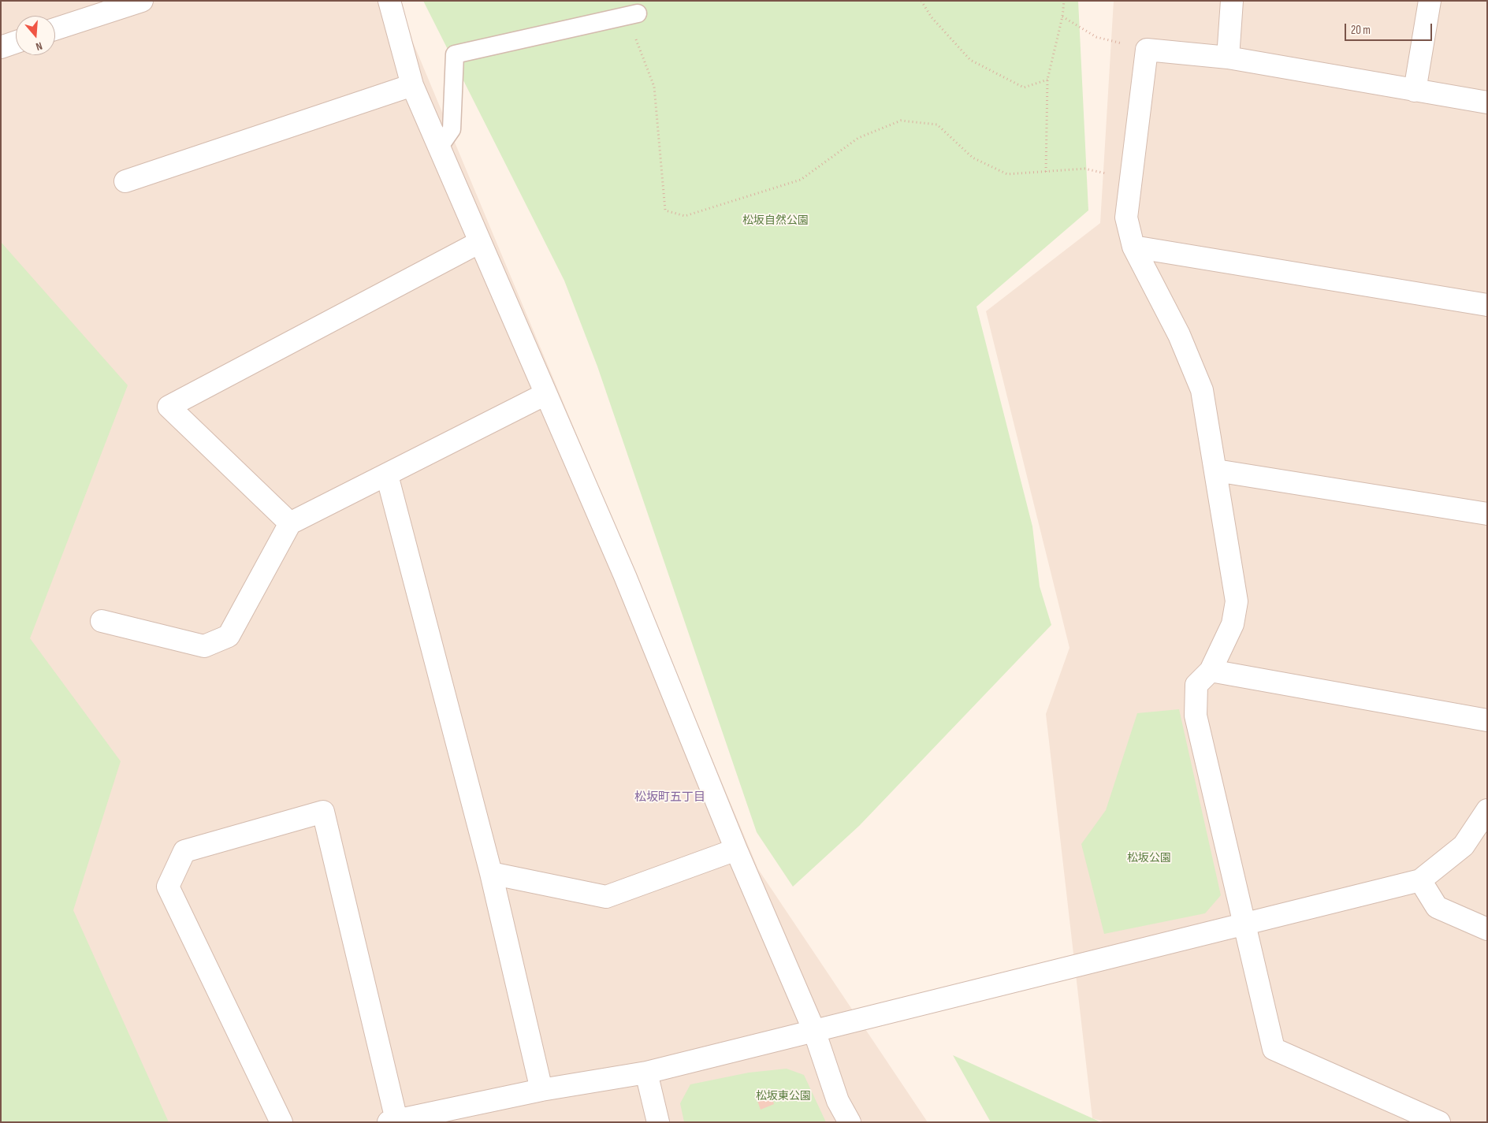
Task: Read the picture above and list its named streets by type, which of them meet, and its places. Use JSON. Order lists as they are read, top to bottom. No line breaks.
{"districts":["松坂町五丁目"],"parks":["松坂自然公園","松坂公園","松坂東公園"],"scale_bar":"20 m","north":"bottom"}
